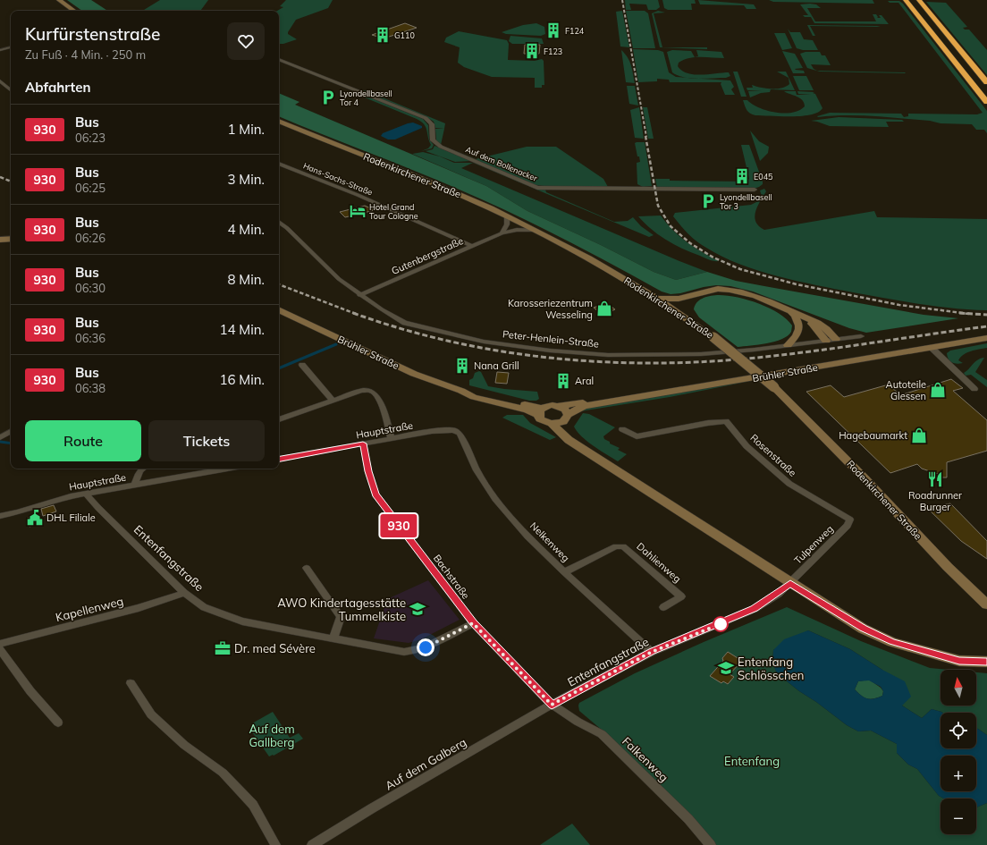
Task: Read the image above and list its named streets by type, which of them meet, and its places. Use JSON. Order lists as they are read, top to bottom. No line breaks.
{"streets":{"main road":["Rodenkirchener Straße","Brühler Straße"],"street":["Auf dem Bollenacker","Hans-Sachs-Straße","Gutenbergstraße","Peter-Henlein-Straße","Hauptstraße","Rosenstraße","Nelkenweg","Tulpenweg","Entenfangstraße","Dahlienweg","Bachstraße","Kapellenweg","Falkenweg","Auf dem Galberg"]},"crossings":[["Rodenkirchener Straße","Gutenbergstraße"],["Hans-Sachs-Straße","Gutenbergstraße"],["Gutenbergstraße","Peter-Henlein-Straße"],["Hauptstraße","Nelkenweg"],["Hauptstraße","Entenfangstraße"],["Hauptstraße","Bachstraße"],["Rosenstraße","Tulpenweg"],["Nelkenweg","Entenfangstraße"],["Nelkenweg","Dahlienweg"],["Tulpenweg","Entenfangstraße"],["Entenfangstraße","Bachstraße"],["Entenfangstraße","Kapellenweg"],["Entenfangstraße","Falkenweg"],["Entenfangstraße","Auf dem Galberg"],["Bachstraße","Falkenweg"],["Bachstraße","Auf dem Galberg"],["Falkenweg","Auf dem Galberg"]],"parks":["Auf dem Gallberg","Entenfang"],"places":{"building":["F124","G110","F123","E045","Nana Grill","Aral"],"parking":["Lyondellbasell Tor 4","Lyondellbasell Tor 3"],"hotel":["Hotel Grand Tour Cologne"],"shop":["Karosseriezentrum Wesseling","Autoteile Glessen","Hagebaumarkt"],"restaurant":["Roadrunner Burger"],"public building":["DHL Filiale"],"school or university":["AWO Kindertagesstätte Tummelkiste","Entenfang Schlösschen"],"office":["Dr. med Sévère"]},"lines":["bus line 930"],"north":"top","page":{"on_map":"930","heading":[["Kurfürstenstraße","Zu Fuß · 4 Min. · 250 m"],"Abfahrten"],"list":[{"mark":"930","name":"Bus","note":"06:23","value":"1 Min."},{"mark":"930","name":"Bus","note":"06:25","value":"3 Min."},{"mark":"930","name":"Bus","note":"06:26","value":"4 Min."},{"mark":"930","name":"Bus","note":"06:30","value":"8 Min."},{"mark":"930","name":"Bus","note":"06:36","value":"14 Min."},{"mark":"930","name":"Bus","note":"06:38","value":"16 Min."}],"buttons":["Route","Tickets"],"map_buttons":["+","−"]}}
